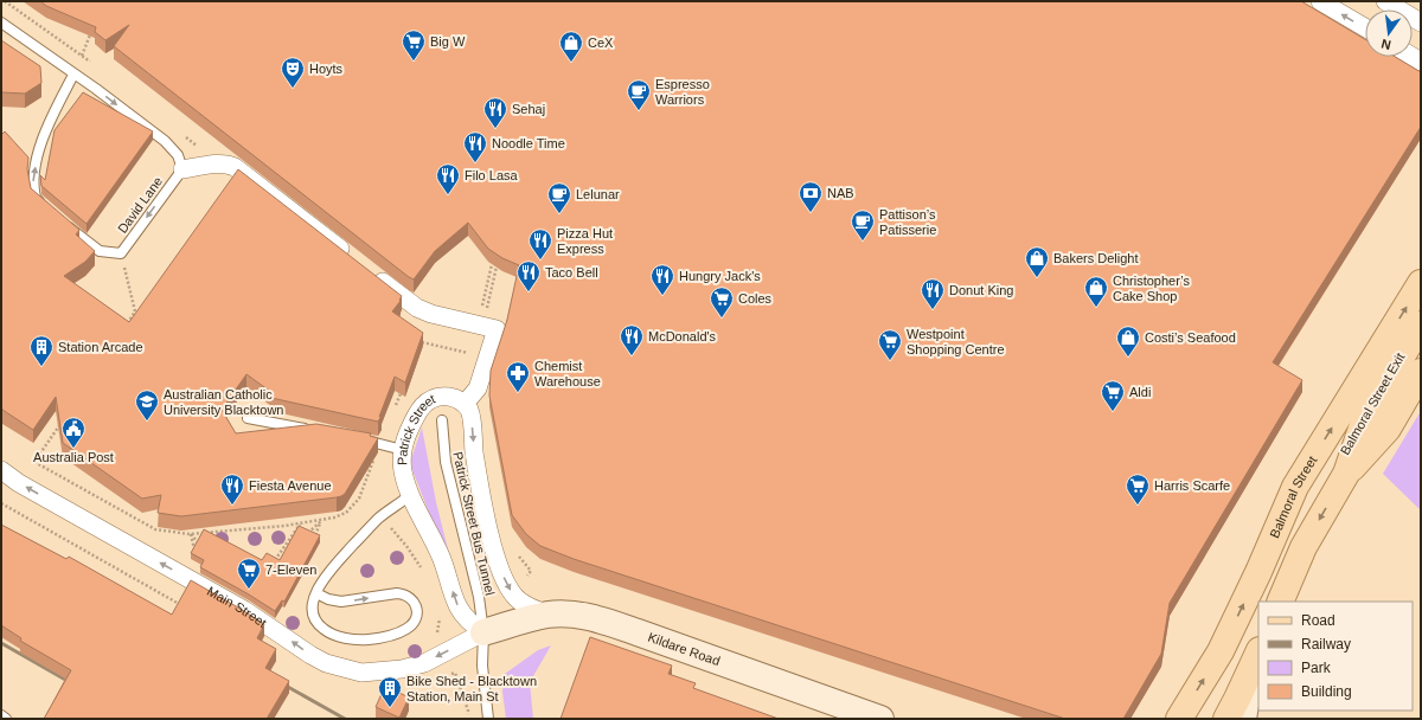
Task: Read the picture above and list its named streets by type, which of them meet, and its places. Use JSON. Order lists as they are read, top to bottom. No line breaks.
{"streets":{"main road":["Balmoral Street"],"street":["Patrick Street","Main Street","Kildare Road"],"lane":["David Lane","Balmoral Street Exit","Patrick Street Bus Tunnel"]},"crossings":[["Patrick Street","Patrick Street Bus Tunnel"],["Patrick Street","Main Street"],["Patrick Street","Kildare Road"],["Patrick Street Bus Tunnel","Main Street"],["Patrick Street Bus Tunnel","Kildare Road"],["Main Street","Kildare Road"]],"one_way":["David Lane","Main Street"],"places":{"supermarket":["Big W","Coles","Westpoint Shopping Centre","Aldi","Harris Scarfe","7-Eleven"],"shop":["CeX","Bakers Delight","Christopher’s Cake Shop","Costi’s Seafood"],"theatre":["Hoyts"],"cafe":["Espresso Warriors","Lelunar","Pattison’s Patisserie"],"restaurant":["Sehaj","Noodle Time","Filo Lasa","Pizza Hut Express","Taco Bell","Hungry Jack's","Donut King","McDonald's","Fiesta Avenue"],"bank":["NAB"],"building":["Station Arcade","Bike Shed - Blacktown Station, Main St"],"pharmacy":["Chemist Warehouse"],"school or university":["Australian Catholic University Blacktown"],"public building":["Australia Post"]},"legend":["Road","Railway","Park","Building"],"north":"bottom"}
